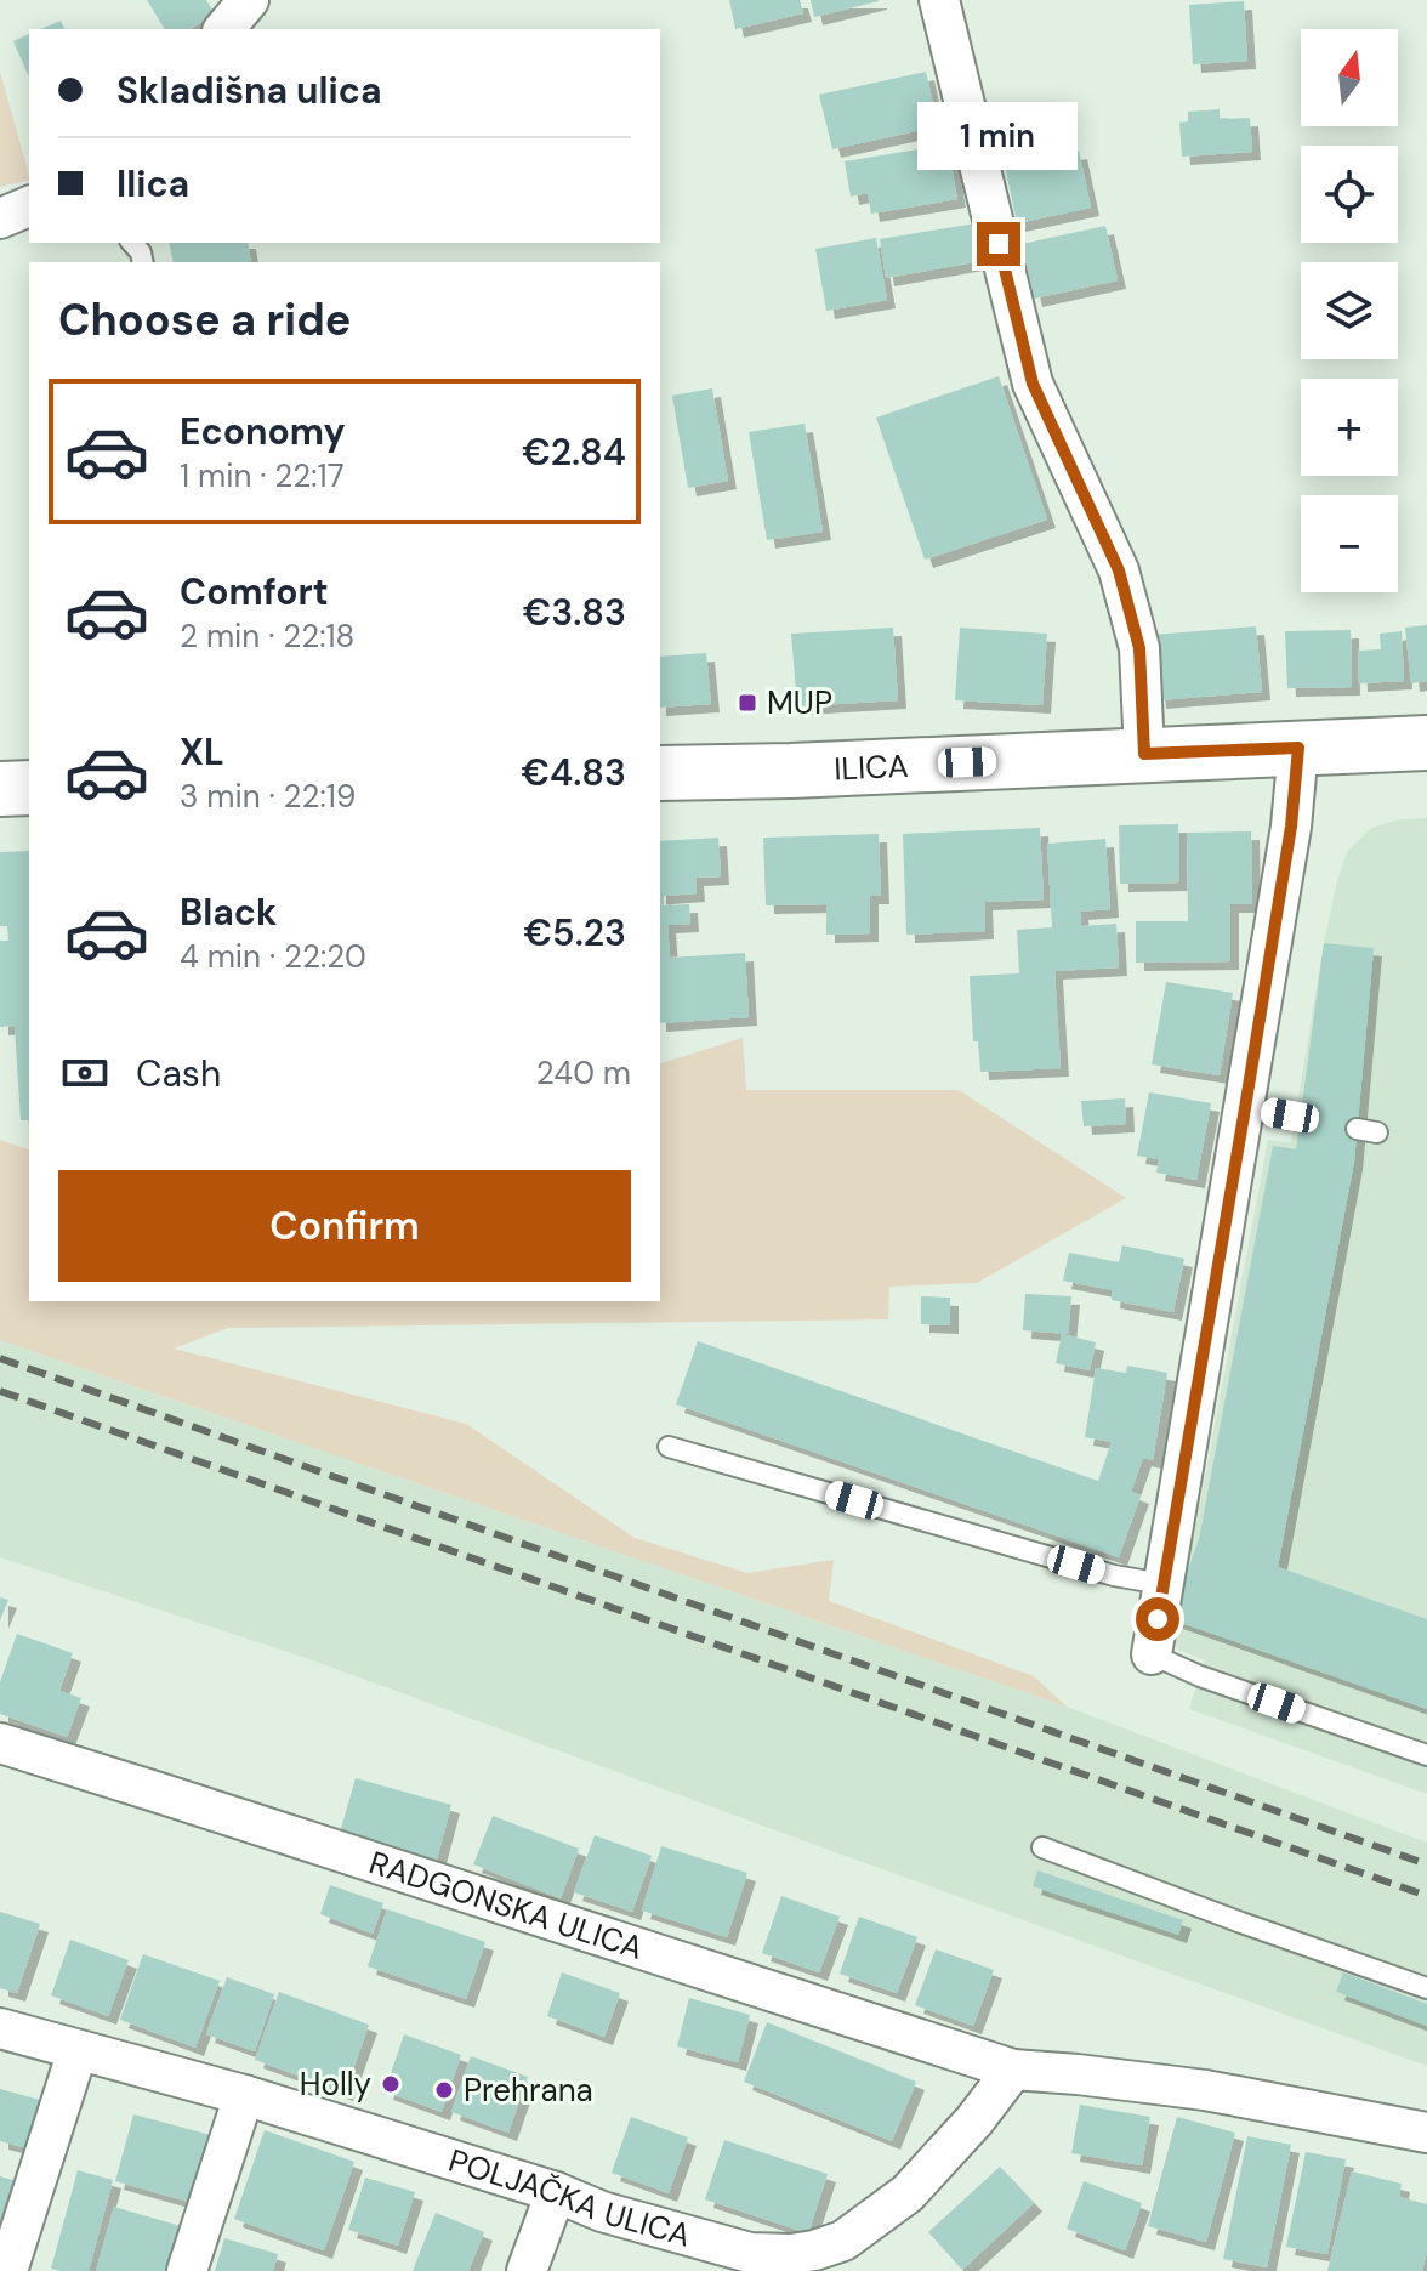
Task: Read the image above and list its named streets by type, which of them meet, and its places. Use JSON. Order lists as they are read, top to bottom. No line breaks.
{"streets":{"main road":["ILICA"],"street":["RADGONSKA ULICA","POLJAČKA ULICA"]},"crossings":[["RADGONSKA ULICA","POLJAČKA ULICA"]],"places":{"transit":["MUP"],"other":["Holly","Prehrana"]},"north":"top","page":{"map_buttons":["+","−"],"banner":["Skladišna ulica","Ilica"],"bubble":"1 min","heading":"Choose a ride","list":[{"name":"Economy","note":"1 min · 22:17","value":"€2.84"},{"name":"Comfort","note":"2 min · 22:18","value":"€3.83"},{"name":"XL","note":"3 min · 22:19","value":"€4.83"},{"name":"Black","note":"4 min · 22:20","value":"€5.23"}],"pay":["Cash","240 m"],"buttons":"Confirm"}}
